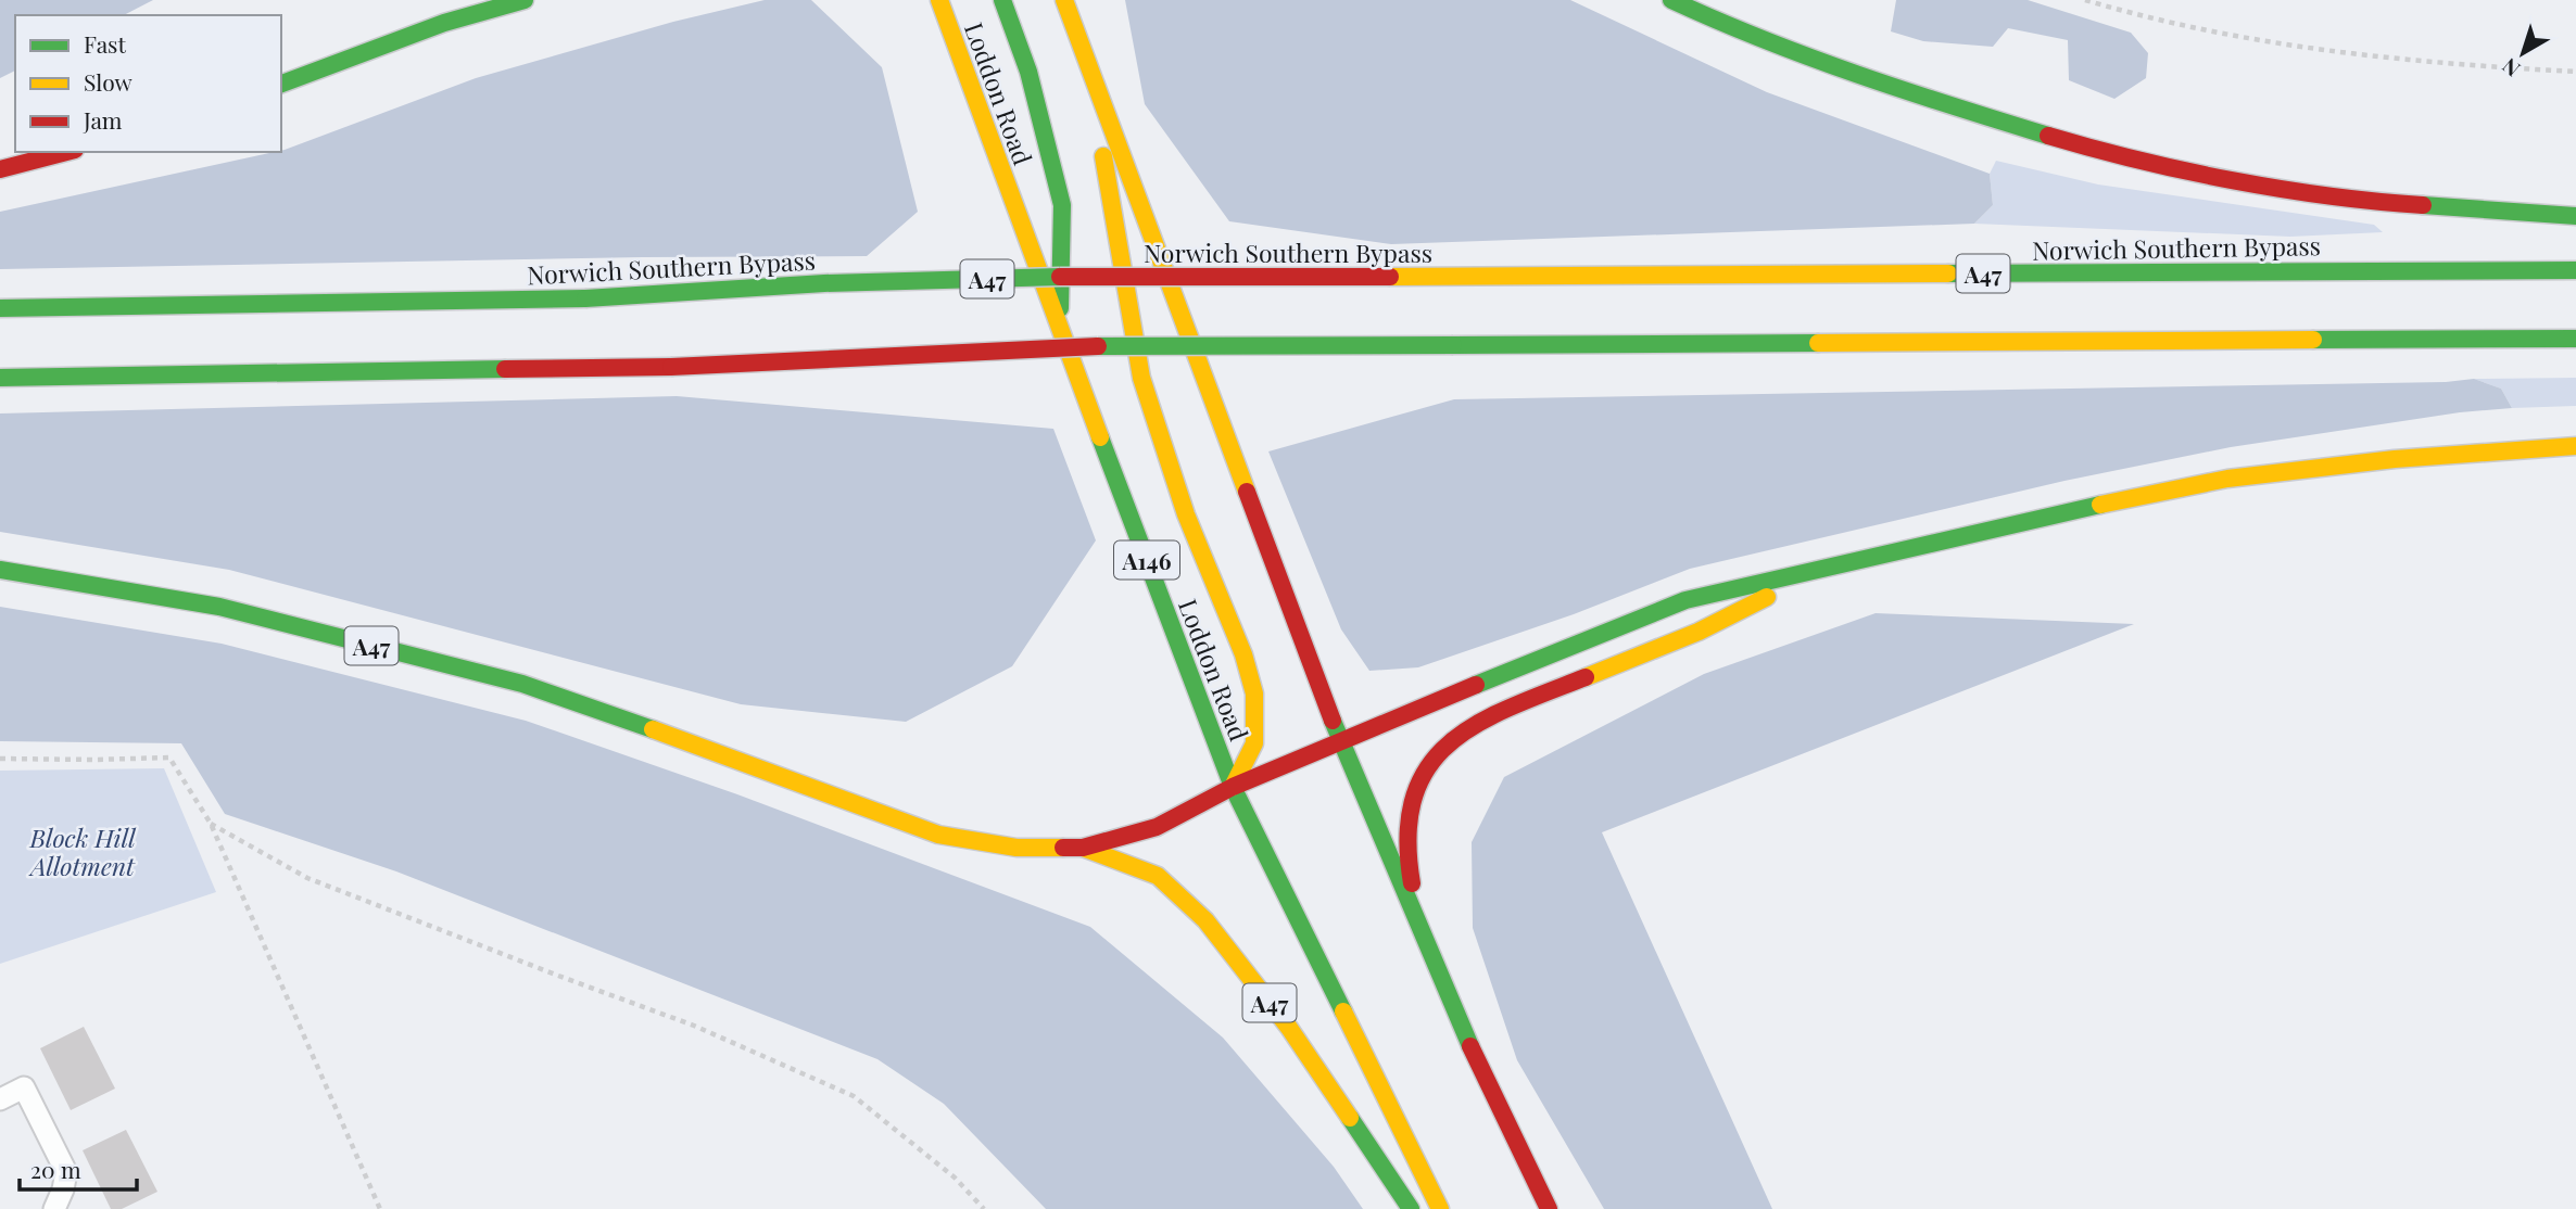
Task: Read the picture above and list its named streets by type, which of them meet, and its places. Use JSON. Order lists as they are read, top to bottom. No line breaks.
{"streets":{"highway":["Loddon Road","Norwich Southern Bypass","A47","A146"]},"crossings":[["Loddon Road","A47"]],"parks":["Block Hill Allotment"],"legend":["Fast","Slow","Jam"],"scale_bar":"20 m","north":"bottom left"}
